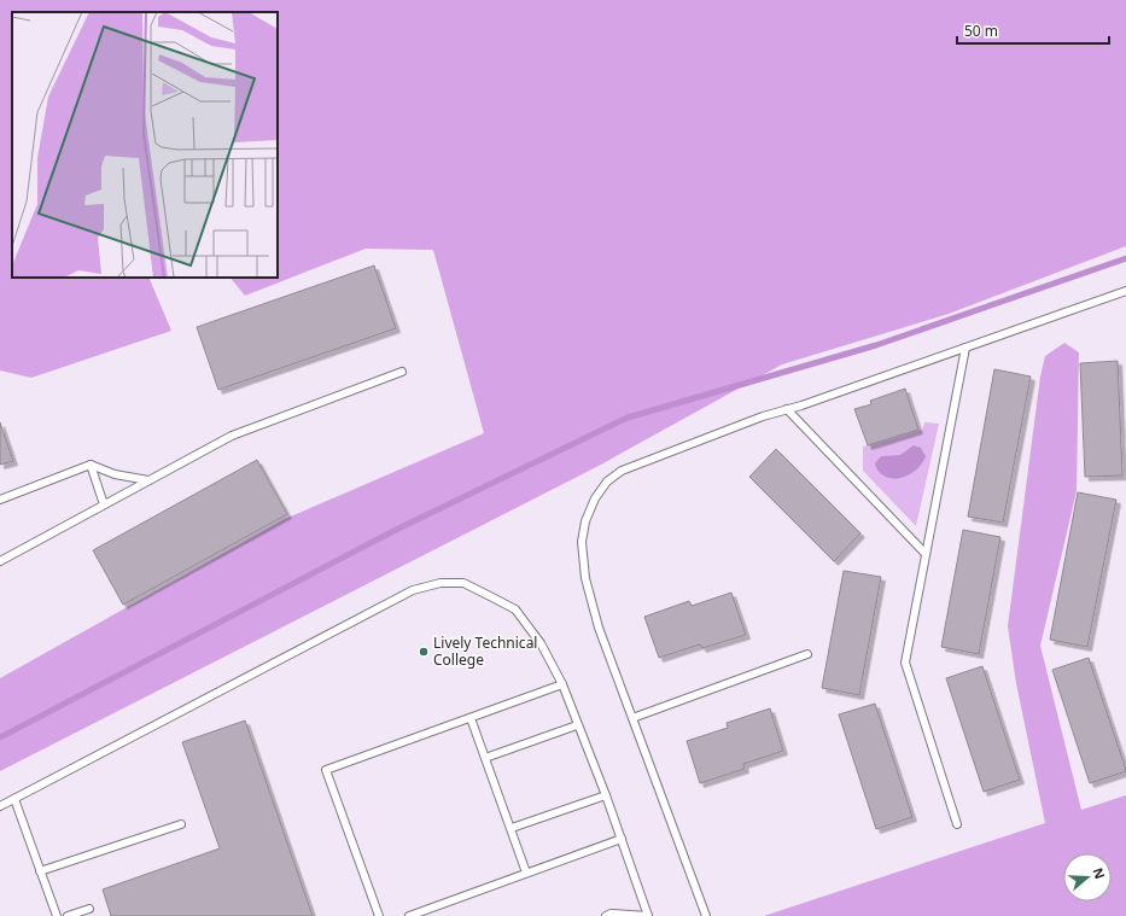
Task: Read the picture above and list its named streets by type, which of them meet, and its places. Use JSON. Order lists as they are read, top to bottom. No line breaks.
{"places":["Lively Technical College"],"scale_bar":"50 m","north":"right"}
